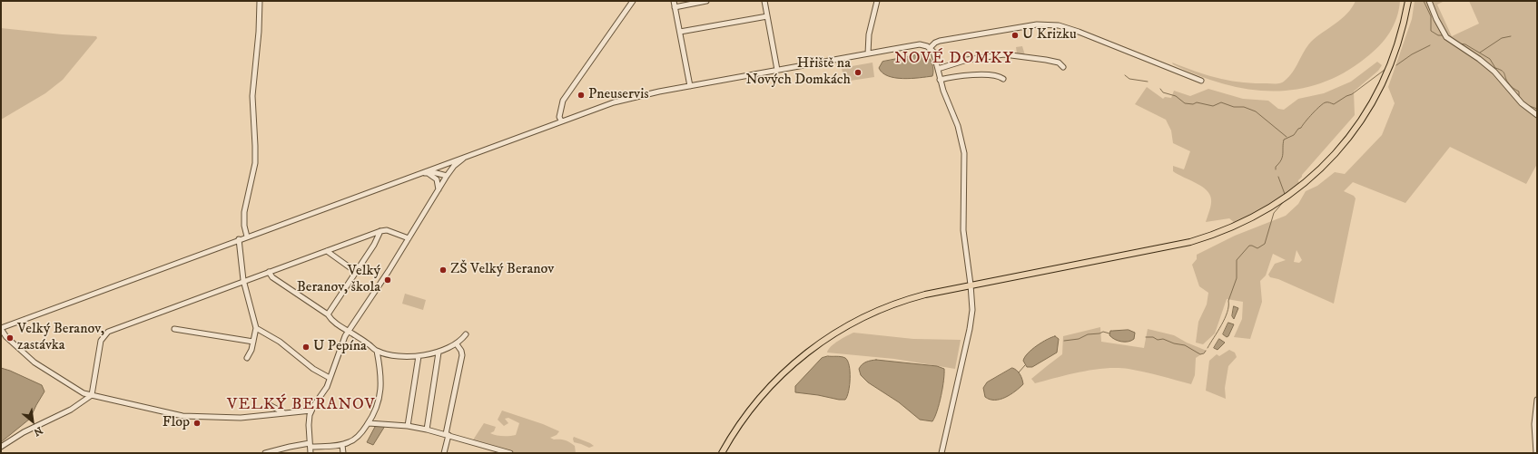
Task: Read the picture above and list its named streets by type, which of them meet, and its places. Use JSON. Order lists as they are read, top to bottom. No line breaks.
{"districts":["NOVÉ DOMKY","VELKÝ BERANOV"],"places":["U Krizku","Hřiště na Nových Domkách","Pneuservis","ZŠ Velký Beranov","Velký Beranov, škola","Velký Beranov, zastávka","U Pepína","Flop"],"north":"bottom right"}
